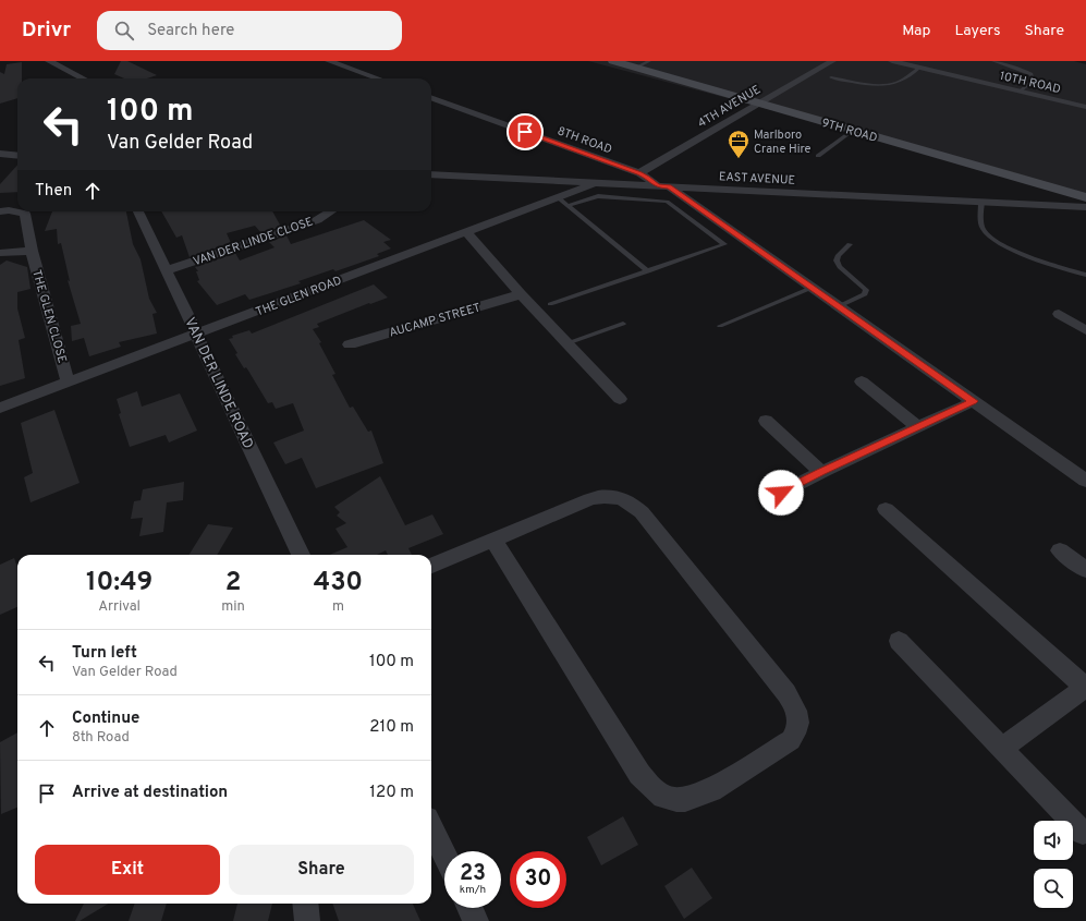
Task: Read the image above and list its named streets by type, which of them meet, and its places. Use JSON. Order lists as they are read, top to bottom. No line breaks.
{"streets":{"main road":["9TH ROAD"],"street":["10TH ROAD","4TH AVENUE","8TH ROAD","EAST AVENUE","VAN DER LINDE CLOSE","THE GLEN ROAD","THE GLEN CLOSE","AUCAMP STREET","VAN DER LINDE ROAD"]},"crossings":[["4TH AVENUE","9TH ROAD"],["4TH AVENUE","8TH ROAD"],["8TH ROAD","EAST AVENUE"],["EAST AVENUE","THE GLEN ROAD"],["VAN DER LINDE CLOSE","VAN DER LINDE ROAD"],["THE GLEN ROAD","THE GLEN CLOSE"],["THE GLEN ROAD","VAN DER LINDE ROAD"]],"places":{"office":["Marlboro Crane Hire"]},"page":{"header":"Drivr","search":"Search here","nav":["Map","Layers","Share"],"turn":["100 m","Van Gelder Road"],"then":"Then","eta":["10:49","Arrival","2","min","430","m"],"list":[{"name":"Turn left","note":"Van Gelder Road","value":"100 m"},{"name":"Continue","note":"8th Road","value":"210 m"},{"name":"Arrive at destination","value":"120 m"}],"buttons":["Exit","Share"],"speed":"23 km/h","limit":"30"}}
